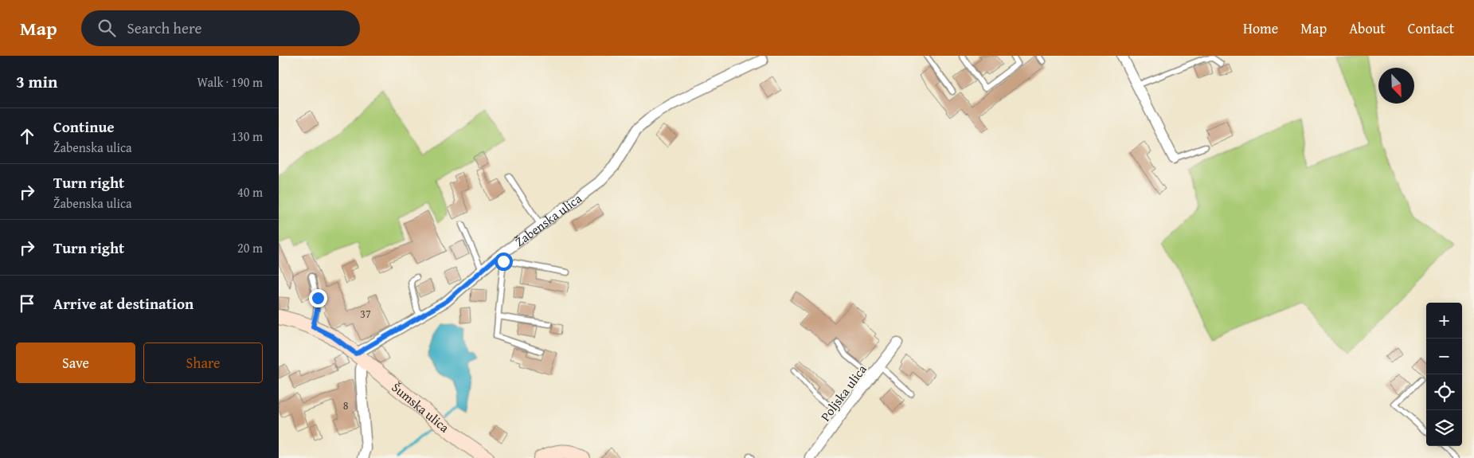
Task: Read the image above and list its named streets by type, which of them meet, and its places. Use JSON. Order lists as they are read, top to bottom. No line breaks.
{"streets":{"street":["Žabenska ulica","Poljska ulica","Šumska ulica"]},"crossings":[["Žabenska ulica","Šumska ulica"]],"house_numbers":["37","8"],"north":"bottom right","page":{"header":"Map","search":"Search here","nav":["Home","Map","About","Contact"],"heading":["3 min","Walk · 190 m"],"list":[["Continue","Žabenska ulica","130 m"],["Turn right","Žabenska ulica","40 m"],["Turn right","20 m"],"Arrive at destination"],"map_buttons":["+","−"],"buttons":["Save","Share"]}}
